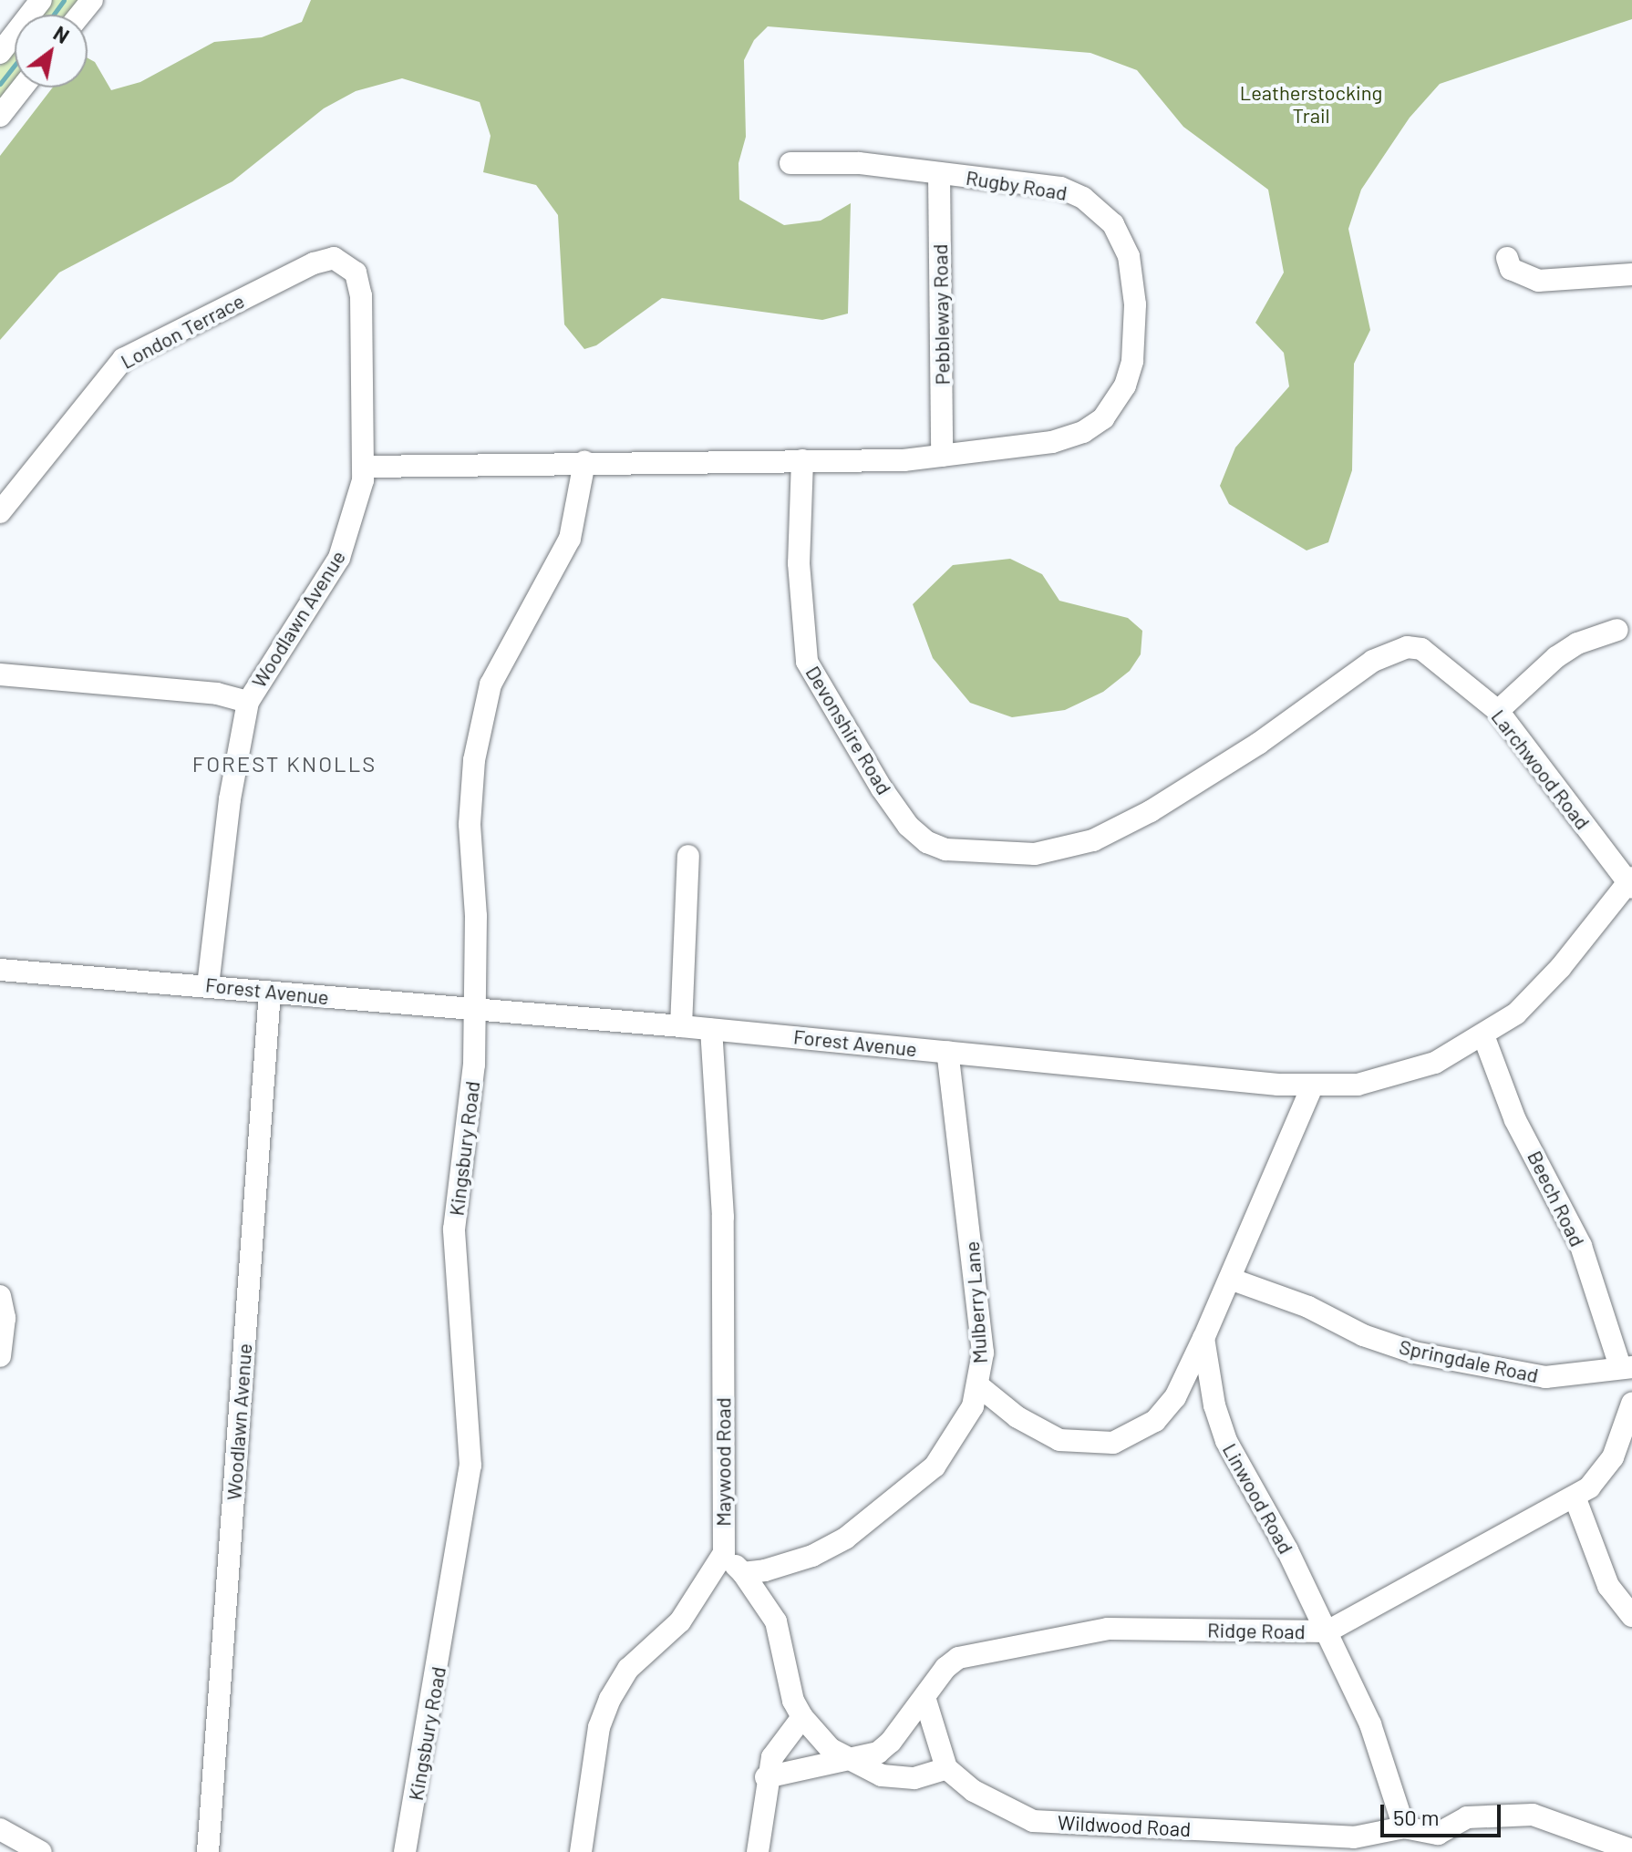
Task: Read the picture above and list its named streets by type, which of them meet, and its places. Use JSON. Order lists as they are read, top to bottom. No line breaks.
{"streets":{"street":["Rugby Road","Pebbleway Road","London Terrace","Woodlawn Avenue","Devonshire Road","Larchwood Road","Forest Avenue","Kingsbury Road","Beech Road","Mulberry Lane","Springdale Road","Maywood Road","Linwood Road","Ridge Road","Wildwood Road"]},"crossings":[["Rugby Road","Pebbleway Road"],["Rugby Road","Devonshire Road"],["London Terrace","Woodlawn Avenue"],["Woodlawn Avenue","Forest Avenue"],["Devonshire Road","Larchwood Road"],["Larchwood Road","Forest Avenue"],["Forest Avenue","Kingsbury Road"],["Forest Avenue","Beech Road"],["Forest Avenue","Mulberry Lane"],["Forest Avenue","Maywood Road"],["Beech Road","Springdale Road"],["Linwood Road","Ridge Road"],["Linwood Road","Wildwood Road"]],"districts":["FOREST KNOLLS"],"parks":["Leatherstocking Trail"],"scale_bar":"50 m","north":"top right"}
